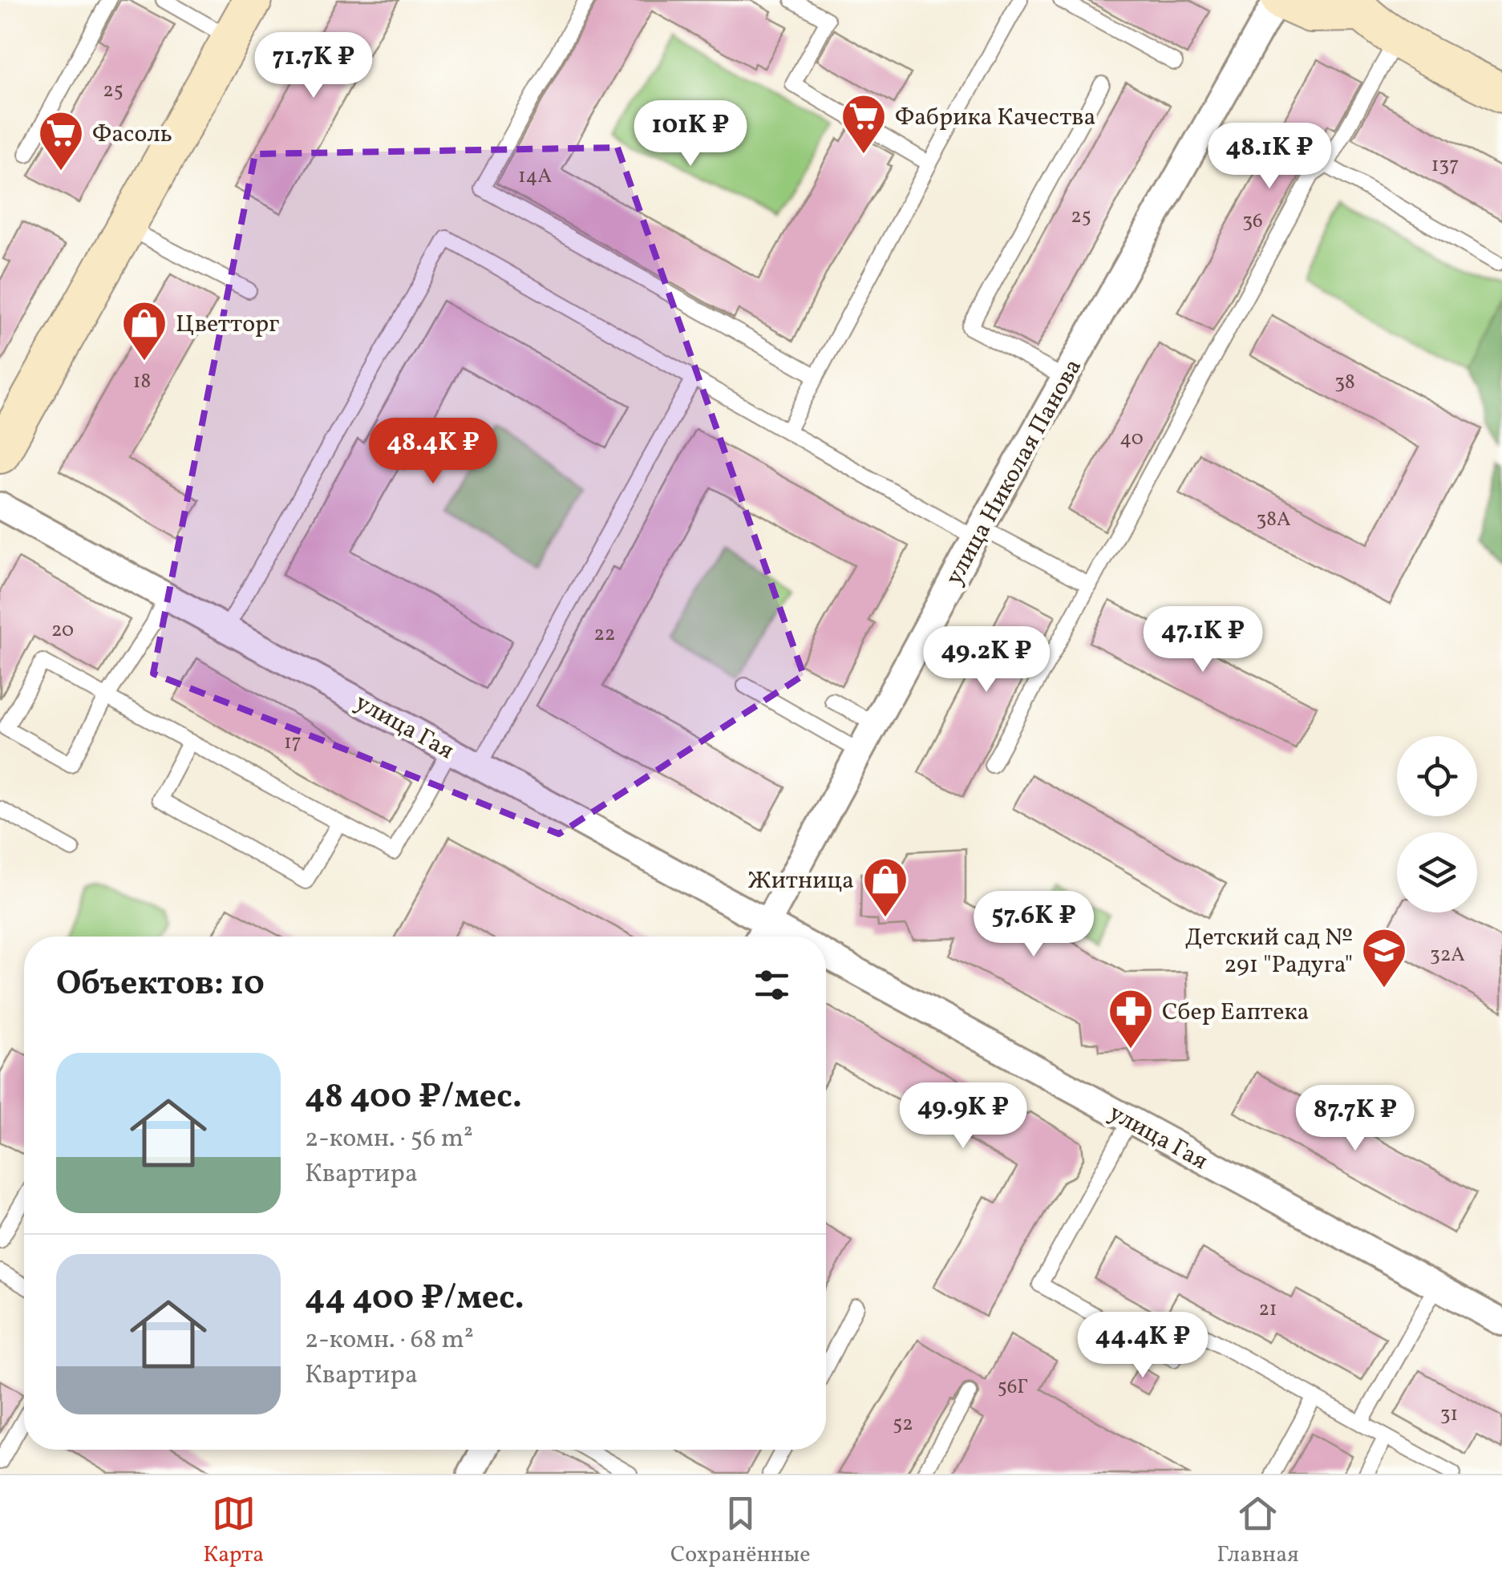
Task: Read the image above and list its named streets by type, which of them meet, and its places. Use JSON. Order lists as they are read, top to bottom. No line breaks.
{"streets":{"street":["улица Николая Панова","улица Гая"]},"crossings":[["улица Николая Панова","улица Гая"]],"places":{"supermarket":["Фабрика Качества","Фасоль"],"shop":["Цветторг","Житница"],"school or university":["Детский сад № 291 \"Радуга\""],"pharmacy":["Сбер Еаптека"]},"house_numbers":["25","137","14А","25","36","18","38","40","38А","20","22","17","32А","21","56Г","31","52"],"page":{"price":["71.7K ₽","101K ₽","48.1K ₽","48.4K ₽","47.1K ₽","49.2K ₽","57.6K ₽","49.9K ₽","87.7K ₽","44.4K ₽"],"heading":"Объектов: 10","list":[{"name":"48 400 ₽/мес.","note":"2-комн. · 56 m² · Квартира"},{"name":"44 400 ₽/мес.","note":"2-комн. · 68 m² · Квартира"}],"tabs":["Карта","Сохранённые","Главная"]}}
